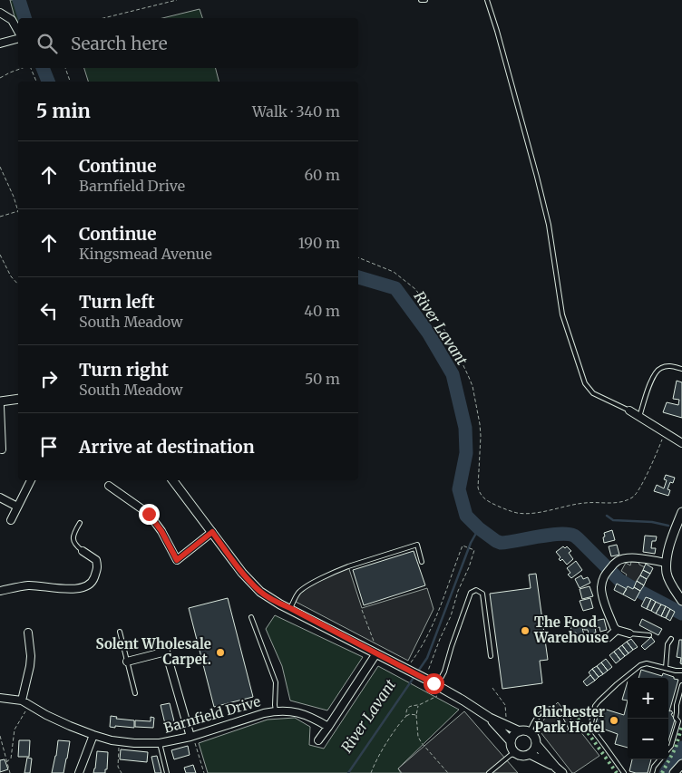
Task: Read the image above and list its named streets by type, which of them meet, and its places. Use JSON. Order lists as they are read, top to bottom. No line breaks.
{"streets":{"street":["Barnfield Drive"]},"water":["River Lavant"],"places":["The Food Warehouse","Solent Wholesale Carpet.","Chichester Park Hotel"],"page":{"search":"Search here","heading":["5 min","Walk · 340 m"],"list":[["Continue","Barnfield Drive","60 m"],["Continue","Kingsmead Avenue","190 m"],["Turn left","South Meadow","40 m"],["Turn right","South Meadow","50 m"],"Arrive at destination"],"map_buttons":["+","−"]}}
